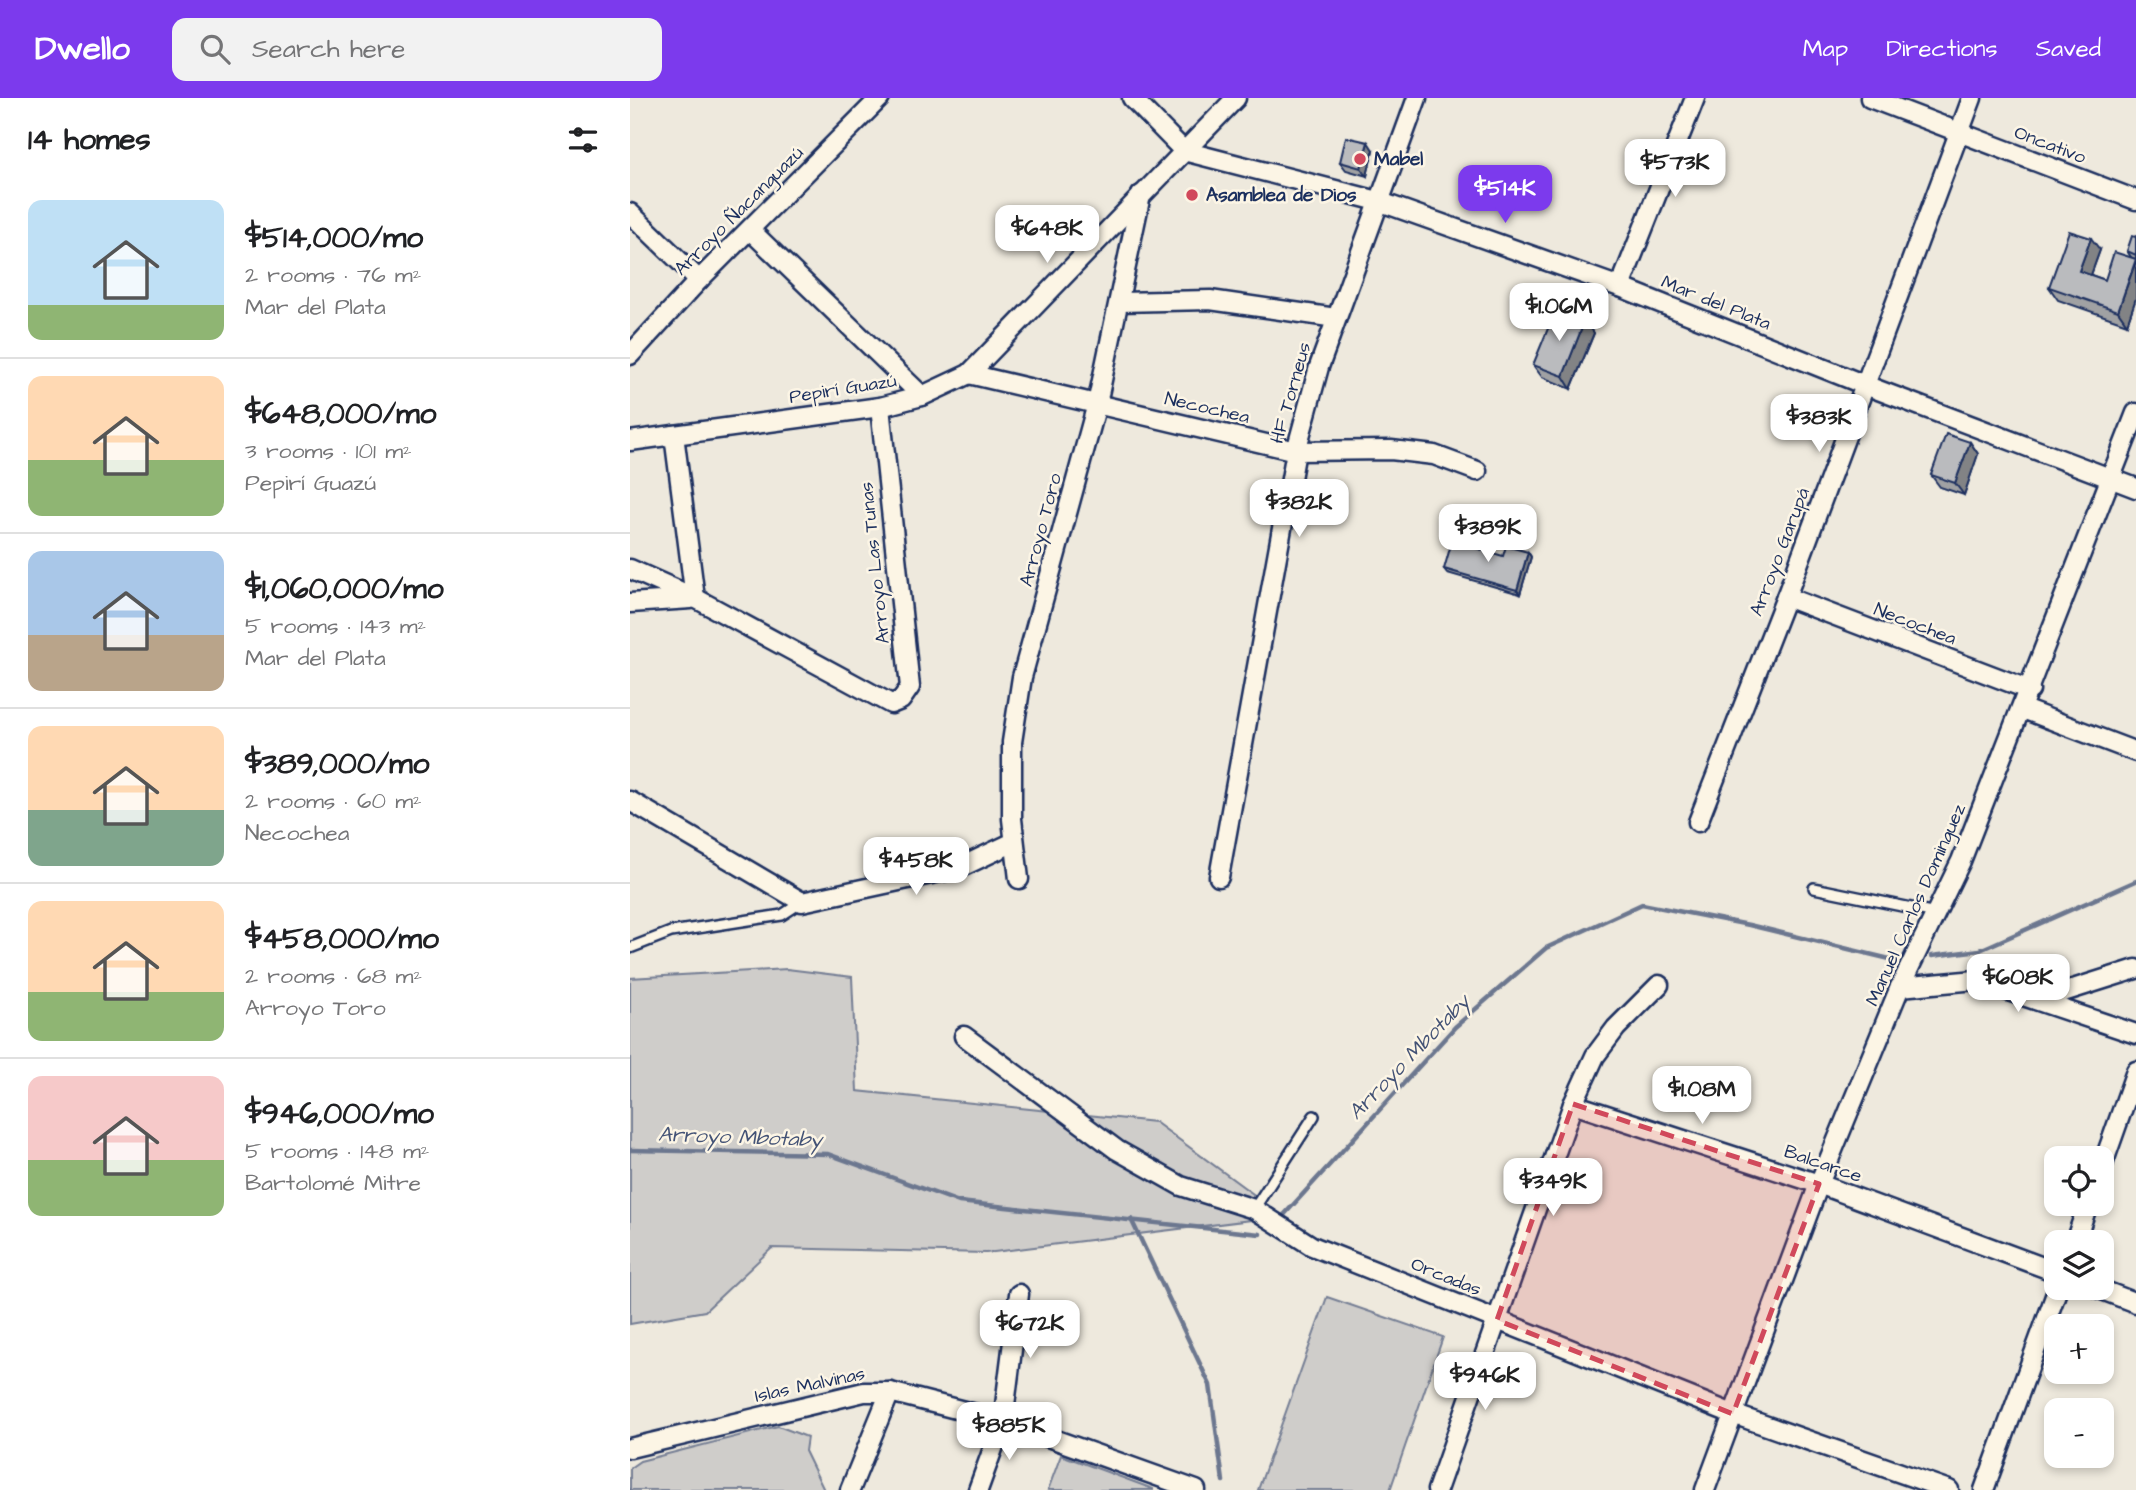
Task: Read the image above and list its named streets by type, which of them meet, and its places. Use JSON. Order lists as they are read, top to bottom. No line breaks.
{"streets":{"street":["Oncativo","Arroyo Ñacanguazú","Mar del Plata","Pepirí Guazú","HF Torneus","Necochea","Arroyo Toro","Arroyo Garupá","Arroyo Las Tunas","Manuel Carlos Dominguez","Balcarce","Orcadas","Islas Malvinas"]},"crossings":[["Oncativo","Arroyo Garupá"],["Mar del Plata","Pepirí Guazú"],["Mar del Plata","HF Torneus"],["Mar del Plata","Arroyo Garupá"],["Mar del Plata","Manuel Carlos Dominguez"],["Pepirí Guazú","Necochea"],["Pepirí Guazú","Arroyo Toro"],["Pepirí Guazú","Arroyo Las Tunas"],["HF Torneus","Necochea"],["Necochea","Arroyo Toro"],["Necochea","Arroyo Garupá"],["Necochea","Manuel Carlos Dominguez"],["Manuel Carlos Dominguez","Balcarce"],["Manuel Carlos Dominguez","Orcadas"]],"water":["Arroyo Mbotaby"],"places":["Mabel","Asamblea de Dios"],"page":{"header":"Dwello","search":"Search here","nav":["Map","Directions","Saved"],"heading":"14 homes","price":["$573K","$514K","$648K","$1.06M","$383K","$382K","$389K","$458K","$608K","$1.08M","$349K","$672K","$946K","$885K"],"list":[{"name":"$514,000/mo","note":"2 rooms · 76 m² · Mar del Plata"},{"name":"$648,000/mo","note":"3 rooms · 101 m² · Pepirí Guazú"},{"name":"$1,060,000/mo","note":"5 rooms · 143 m² · Mar del Plata"},{"name":"$389,000/mo","note":"2 rooms · 60 m² · Necochea"},{"name":"$458,000/mo","note":"2 rooms · 68 m² · Arroyo Toro"},{"name":"$946,000/mo","note":"5 rooms · 148 m² · Bartolomé Mitre"}],"map_buttons":["+","−"]}}
